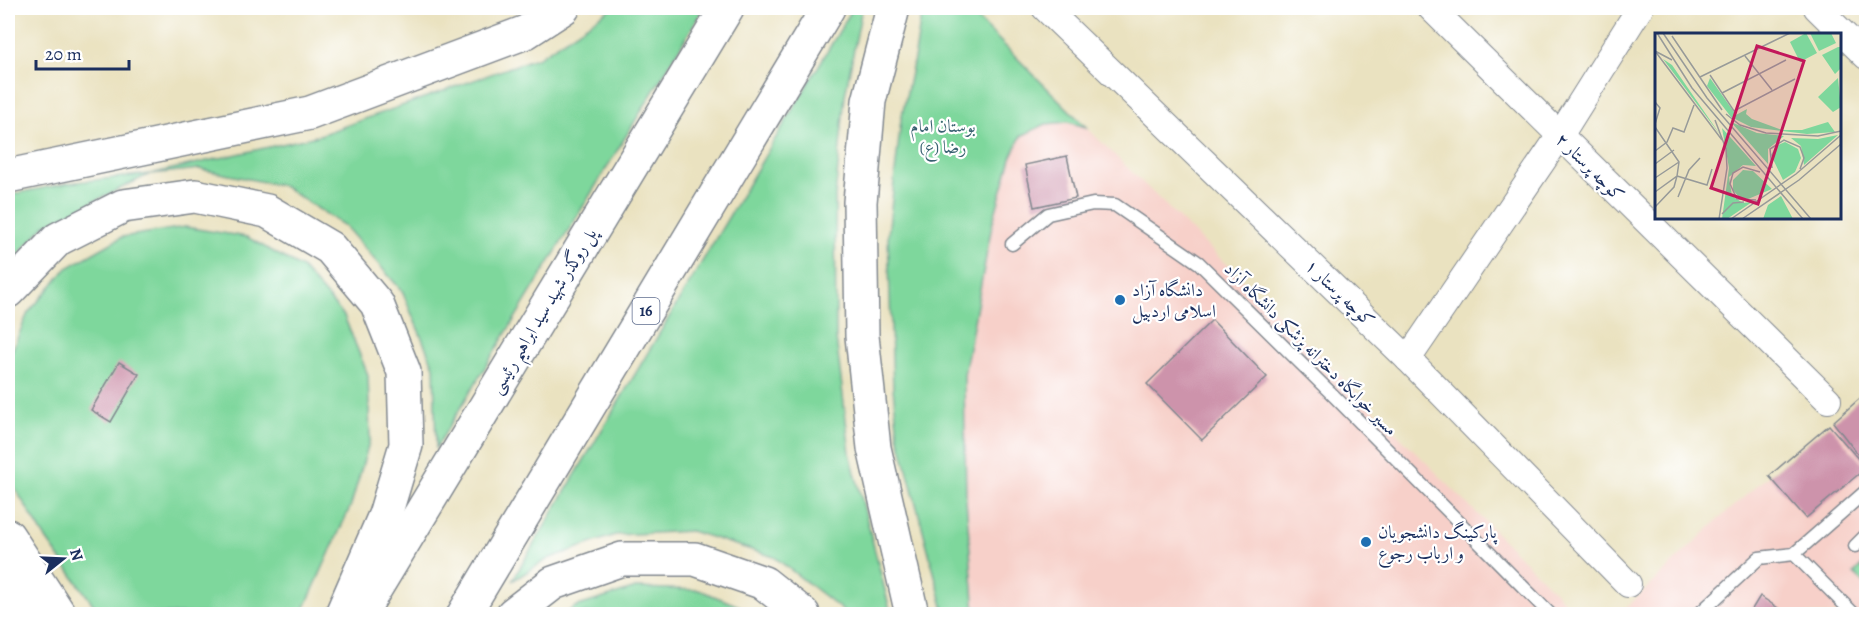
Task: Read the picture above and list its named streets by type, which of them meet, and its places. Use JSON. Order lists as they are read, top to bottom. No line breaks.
{"streets":{"highway":["پل روگذر شهید سید ابراهیم رئیسی","16"],"street":["کوچه پرستار ۲","کوچه پرستار ۱"],"lane":["مسیر خوابگاه دخترانه پزشکی دانشگاه آزاد"]},"parks":["بوستان امام رضا (ع)"],"places":["دانشگاه آزاد اسلامی اردبیل","پارکینگ دانشجویان و ارباب رجوع"],"scale_bar":"20 m","north":"right"}
